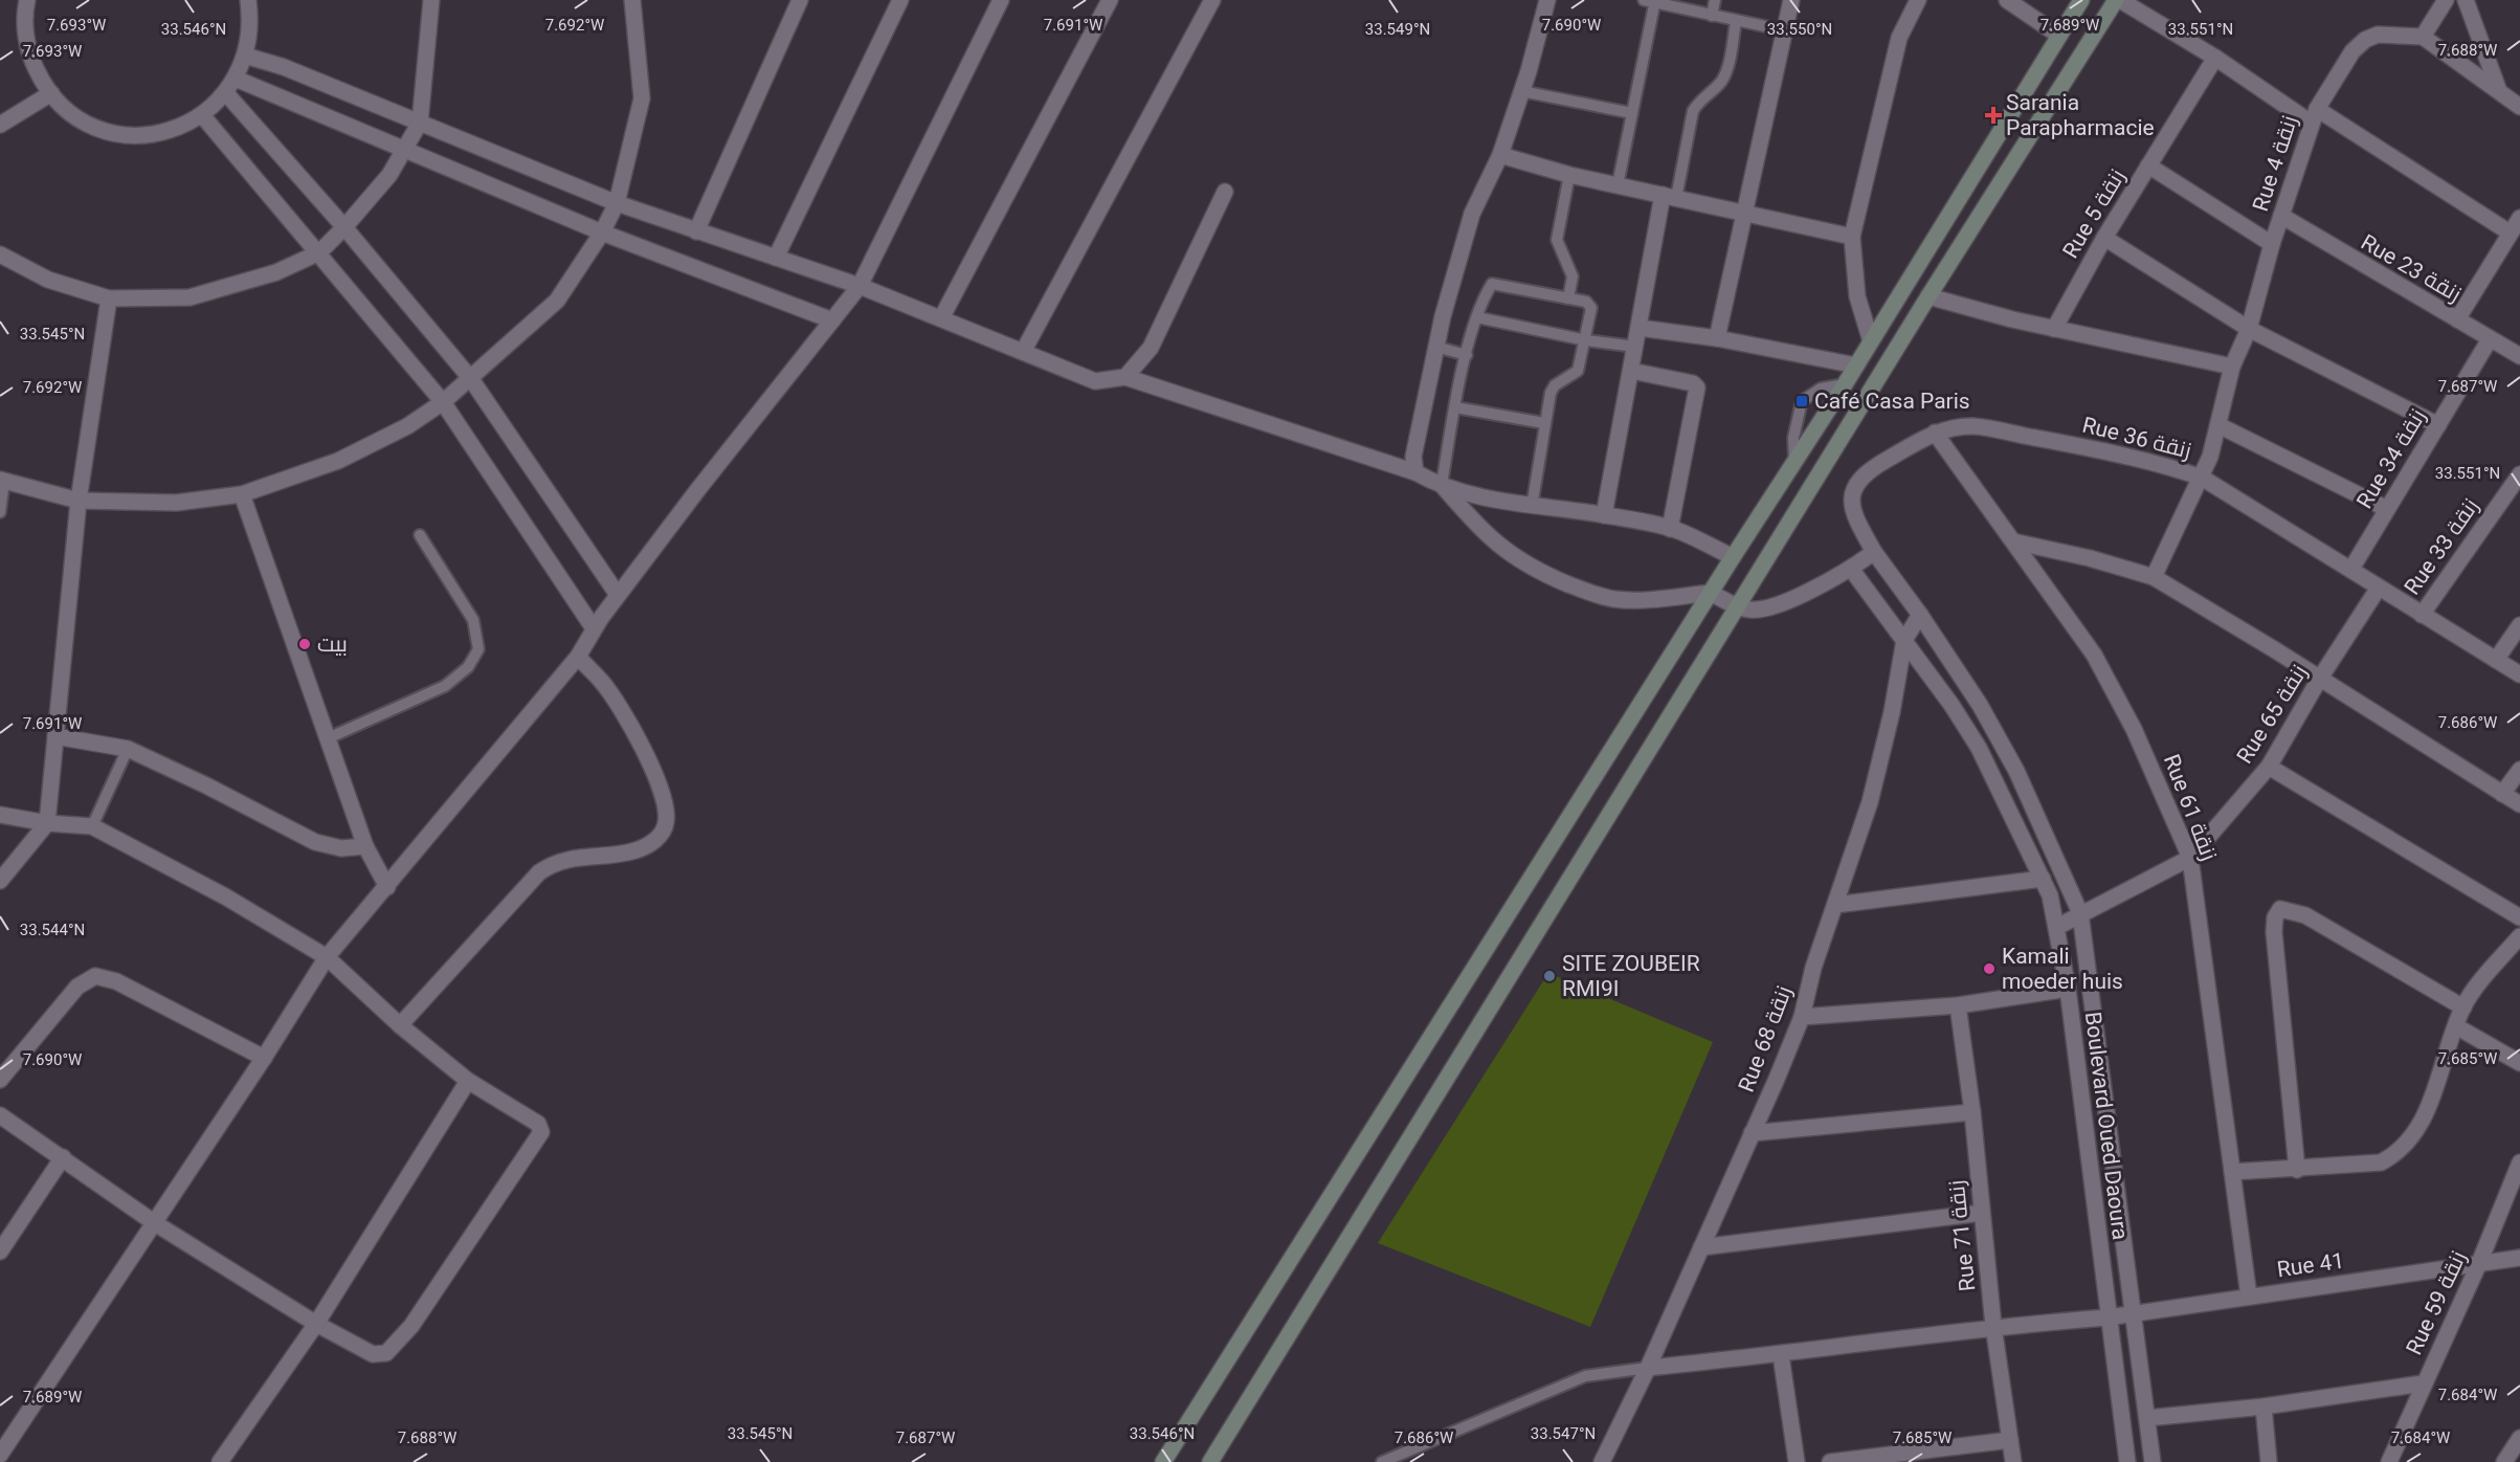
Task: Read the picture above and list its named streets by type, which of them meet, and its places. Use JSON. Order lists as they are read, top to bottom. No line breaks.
{"streets":{"street":["Rue 4 زنقة","Rue 5 زنقة","Rue 23 زنقة","Rue 36 زنقة","Rue 34 زنقة","Rue 33 زنقة","Rue 65 زنقة","Rue 61 زنقة","Rue 68 زنقة","Boulevard Oued Daoura","Rue 71 زنقة","Rue 41","Rue 59 زنقة"]},"crossings":[["Rue 4 زنقة","Rue 23 زنقة"],["Rue 4 زنقة","Rue 36 زنقة"],["Rue 23 زنقة","Rue 34 زنقة"],["Rue 36 زنقة","Rue 34 زنقة"],["Rue 36 زنقة","Rue 33 زنقة"],["Rue 36 زنقة","Rue 65 زنقة"],["Rue 36 زنقة","Rue 61 زنقة"],["Rue 36 زنقة","Boulevard Oued Daoura"],["Rue 65 زنقة","Rue 61 زنقة"],["Rue 65 زنقة","Boulevard Oued Daoura"],["Rue 61 زنقة","Rue 41"],["Rue 68 زنقة","Boulevard Oued Daoura"],["Rue 68 زنقة","Rue 41"],["Boulevard Oued Daoura","Rue 41"],["Rue 71 زنقة","Rue 41"],["Rue 41","Rue 59 زنقة"]],"places":{"health":["Sarania Parapharmacie"],"transit":["Café Casa Paris"],"other":["بيت","Kamali moeder huis","SITE ZOUBEIR RMI9I"]},"coordinates":["7.691°W","7.690°W","7.689°W","7.693°W","7.692°W","33.546°N","33.549°N","33.550°N","33.551°N","7.688°W","33.545°N","7.687°W","7.686°W","33.544°N","7.685°W","7.684°W","33.547°N"]}
